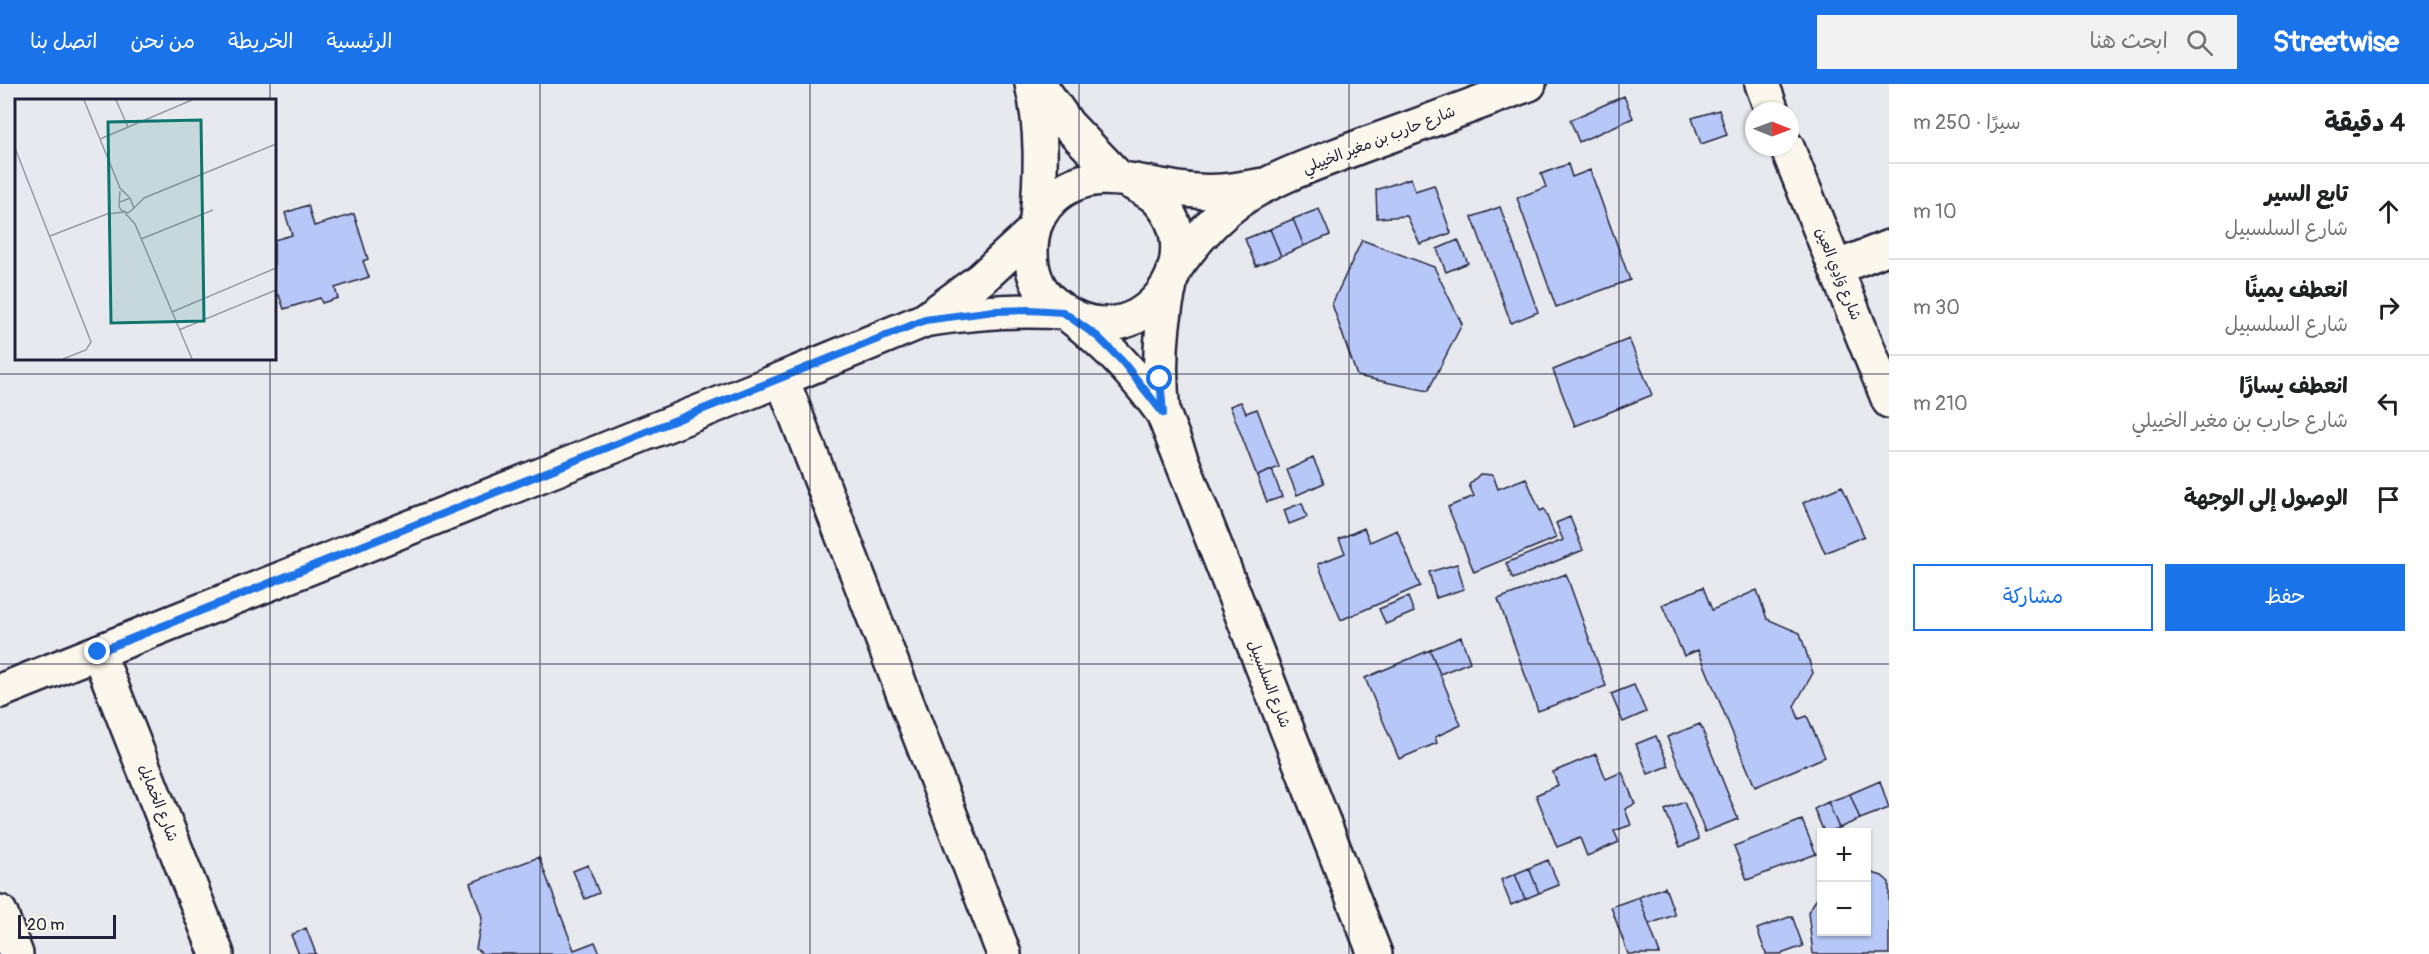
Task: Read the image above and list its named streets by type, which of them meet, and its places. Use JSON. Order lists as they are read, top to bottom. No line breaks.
{"streets":{"street":["شارع حارب بن مغير الخييلي","شارع وَادِي العين","شارع السلسبيل","شارع الخمايل"]},"crossings":[["شارع حارب بن مغير الخييلي","شارع السلسبيل"]],"scale_bar":"20 m","north":"right","page":{"header":"Streetwise","search":"ابحث هنا","nav":["الرئيسية","الخريطة","من نحن","اتصل بنا"],"heading":["4 دقيقة","سيرًا · 250 m"],"list":[["تابع السير","شارع السلسبيل","10 m"],["انعطف يمينًا","شارع السلسبيل","30 m"],["انعطف يسارًا","شارع حارب بن مغير الخييلي","210 m"],"الوصول إلى الوجهة"],"buttons":["حفظ","مشاركة"],"map_buttons":["+","−"],"scale":"20 m"}}
